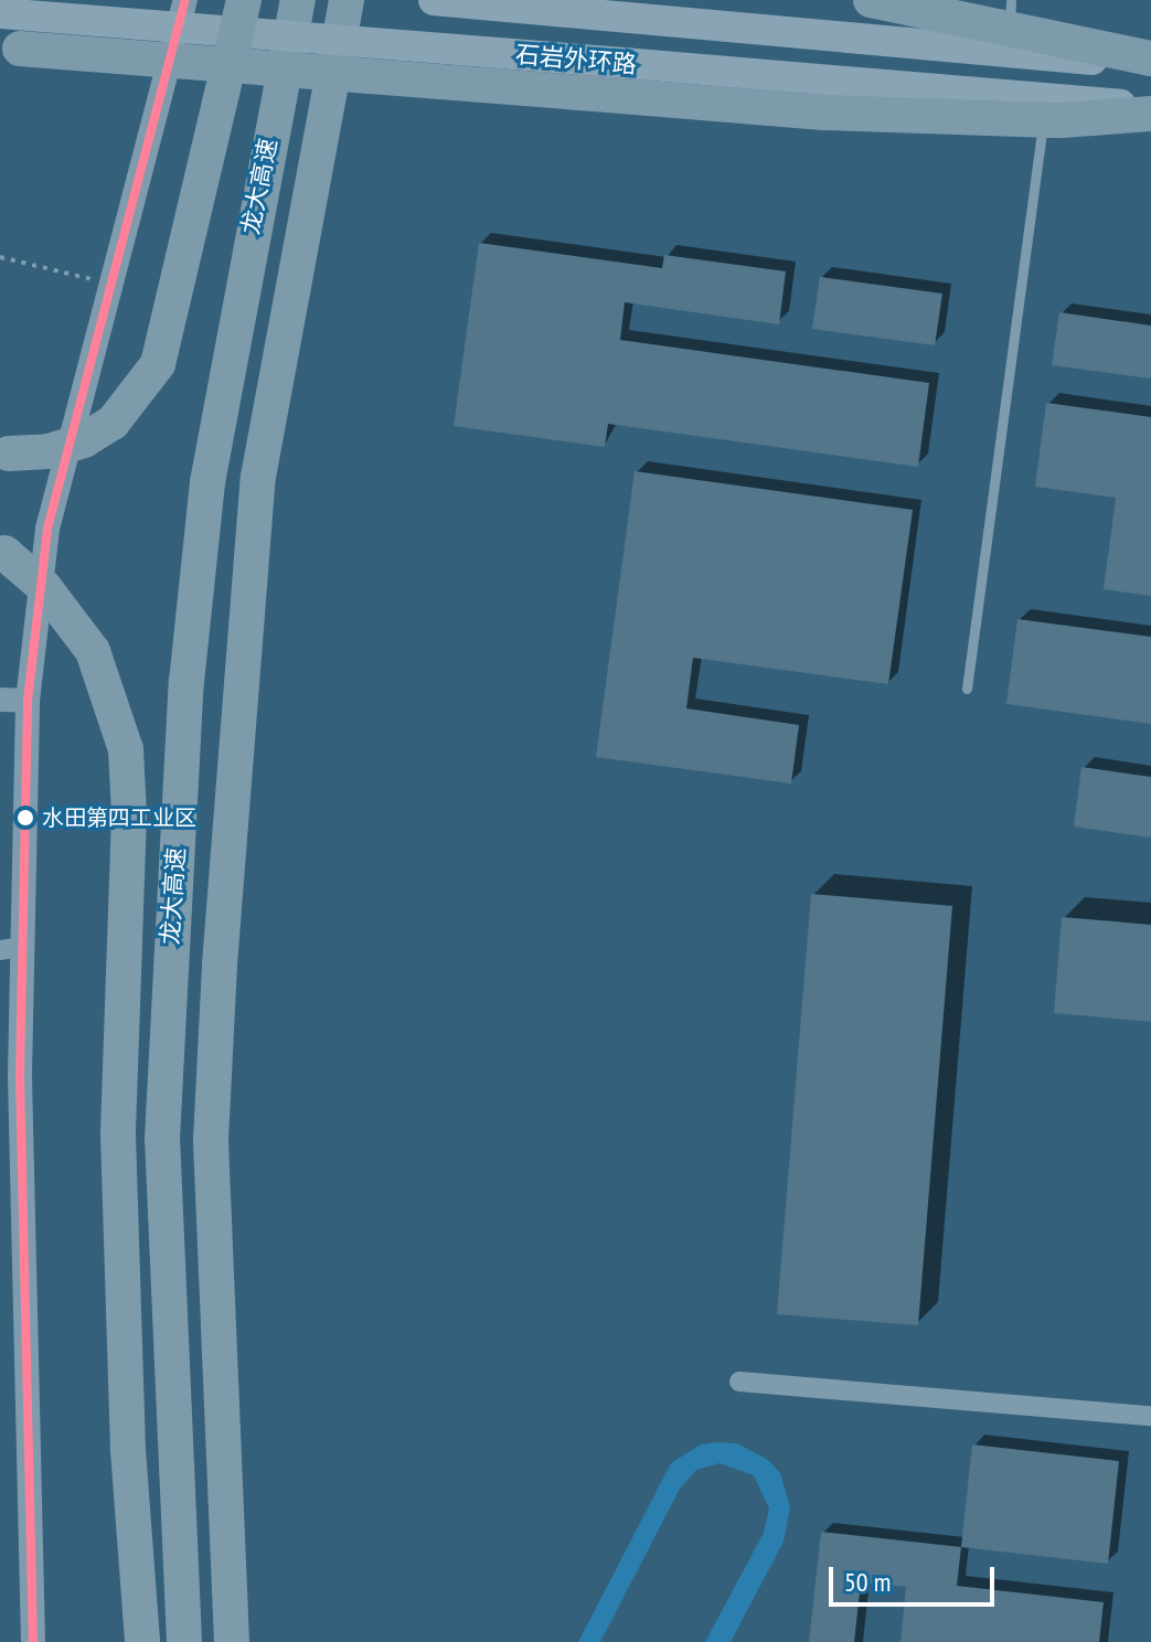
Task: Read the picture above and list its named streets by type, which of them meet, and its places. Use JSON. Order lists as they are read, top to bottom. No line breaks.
{"streets":{"highway":["龙大高速"],"main road":["石岩外环路"]},"places":["水田第四工业区"],"scale_bar":"50 m"}
